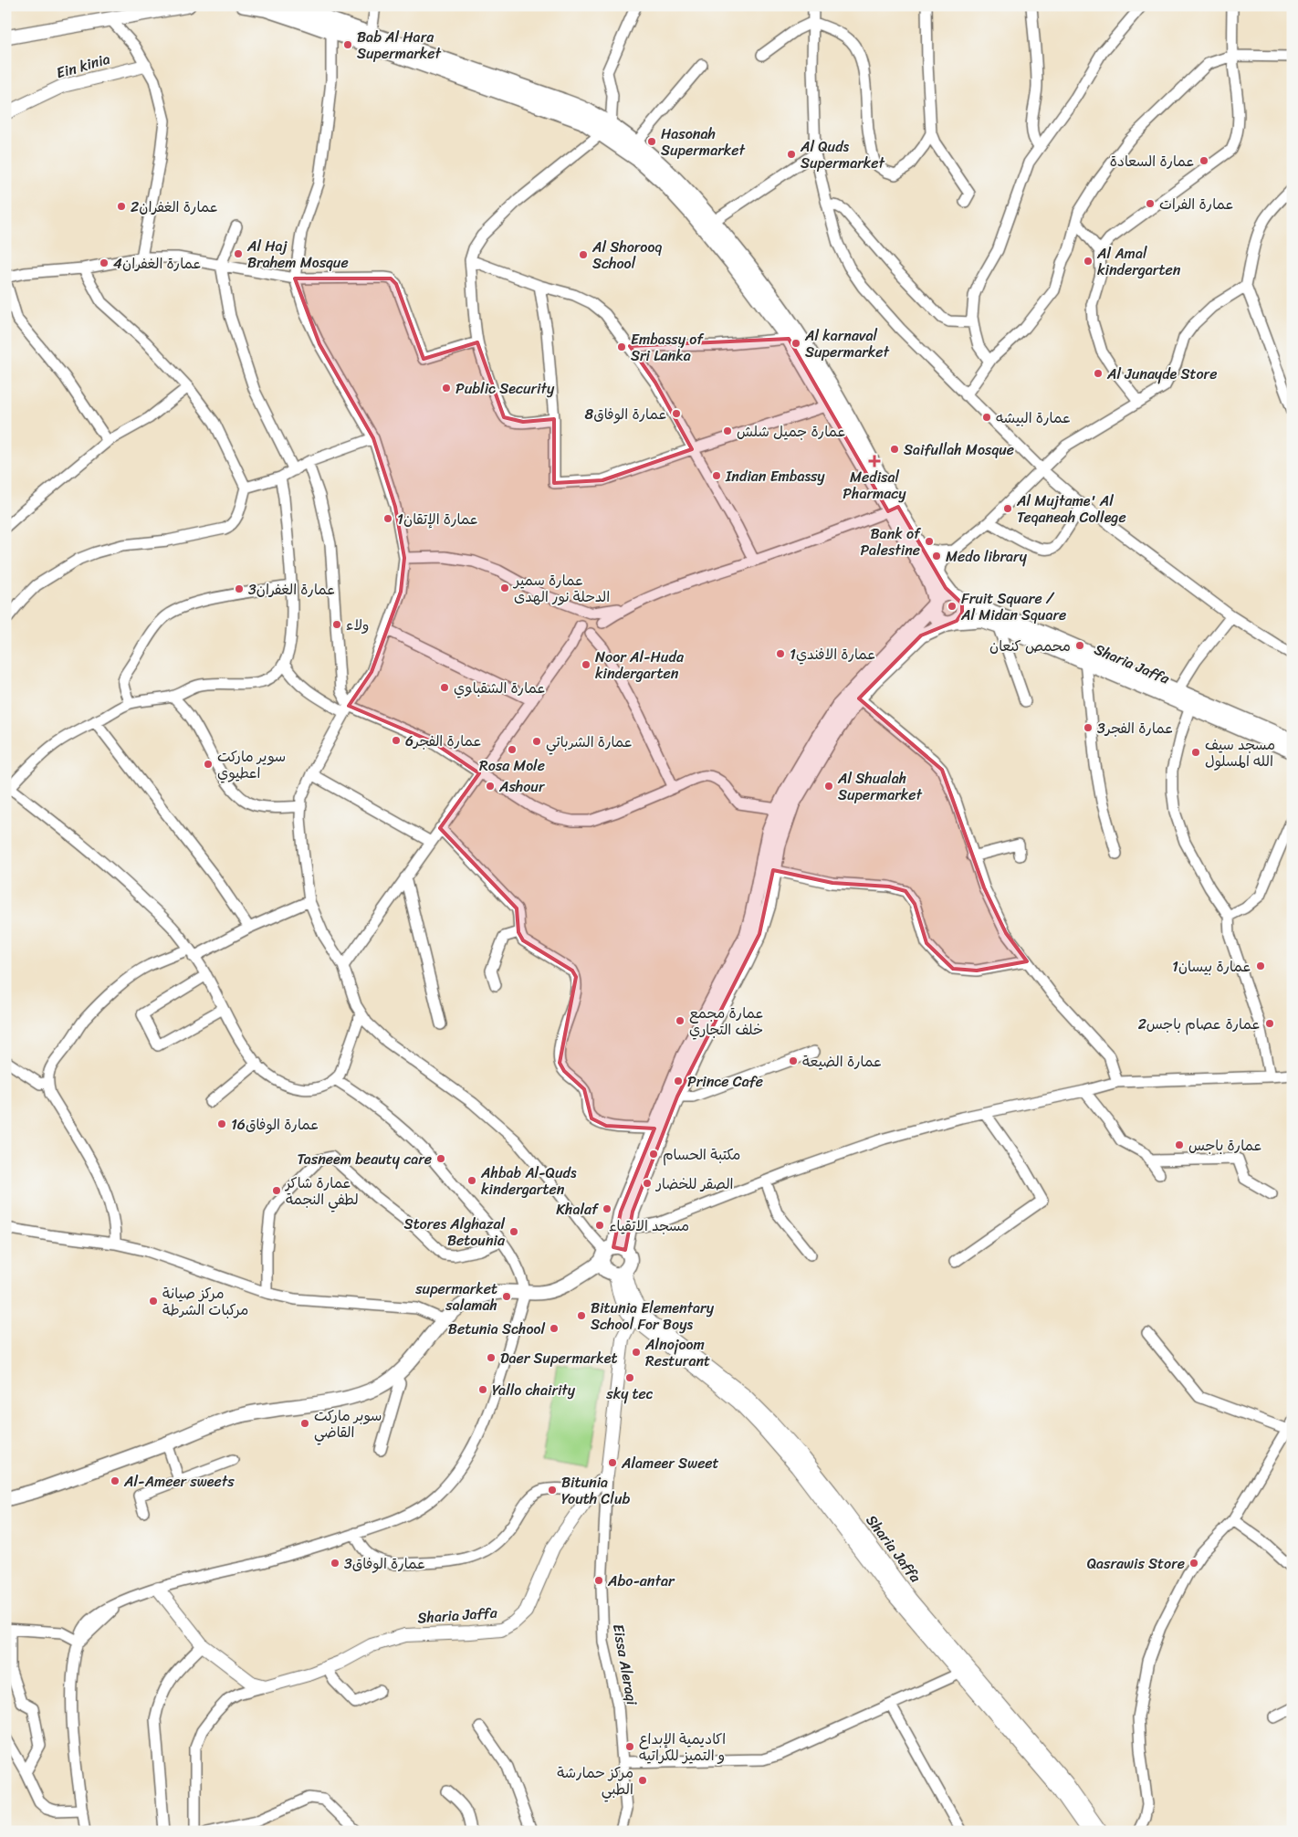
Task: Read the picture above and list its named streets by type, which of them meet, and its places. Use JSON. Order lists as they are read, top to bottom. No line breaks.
{"streets":{"main road":["Sharia Jaffa"],"street":["Ein kinia","Eissa Aleraqi"]},"crossings":[["Sharia Jaffa","Eissa Aleraqi"]],"places":{"other":["Bab Al Hara Supermarket","Hasonah Supermarket","Al Quds Supermarket","عمارة السعادة","عمارة الفرات","عمارة الغفران2","Al Haj Brahem Mosque","Al Shorooq School","Al Amal kindergarten","عمارة الغفران4","Al karnaval Supermarket","Embassy of Sri Lanka","Al Junayde Store","Public Security","عمارة الوفاق8","عمارة البيشه","عمارة جميل شلش","Saifullah Mosque","Indian Embassy","Al Mujtame' Al Teqaneah College","عمارة الإتقان1","Bank of Palestine","Medo library","عمارة سمير الدحلة نور الهدى","عمارة الغفران3","Fruit Square / Al Midan Square","ولاء","محمص كنعان","عمارة الافندي1","Noor Al-Huda kindergarten","عمارة الشقباوي","عمارة الفجر3","عمارة الفجر6","عمارة الشرباتي","Rosa Mole","مسجد سيف الله المسلول","سوير ماركت اعطيوي","Ashour","Al Shualah Supermarket","عمارة بيسان1","عمارة مجمع خلف التجاري","عمارة عصام باجس2","عمارة الضيعة","Prince Cafe","عمارة الوفاق16","عمارة باجس","مكتبة الحسام","Tasneem beauty care","Ahbab Al-Quds kindergarten","الصقر للخضار","عمارة شاكر لطفي النجمة","Khalaf","مسجد الاتقياء","Stores Alghazal Betounia","supermarket salamah","مركز صيانة مركبات الشرطة","Bitunia Elementary School For Boys","Betunia School","Alnojoom Resturant","Daer Supermarket","sky tec","Yallo chairity","سوبر ماركت القاضي","Alameer Sweet","Al-Ameer sweets","Bitunia Youth Club","عمارة الوفاق3","Qasrawis Store","Abo-antar","اكاديمية الإبداع و التميز للكراتيه","مركز حمارشة الطبي"],"health":["Medisal Pharmacy"]}}
